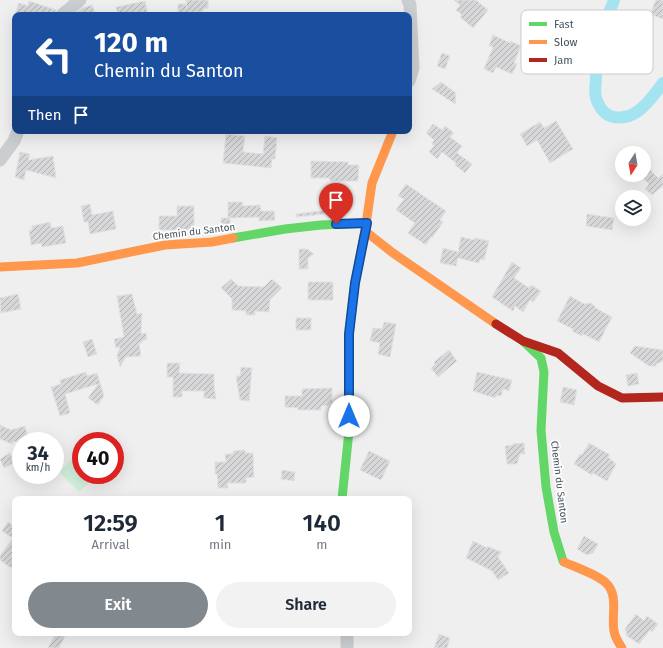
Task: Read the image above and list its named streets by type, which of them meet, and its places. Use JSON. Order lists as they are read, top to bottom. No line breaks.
{"streets":{"street":["Chemin du Santon"]},"legend":["Fast","Slow","Jam"],"north":"bottom","page":{"turn":["120 m","Chemin du Santon"],"then":"Then","speed":"34 km/h","limit":"40","eta":["12:59","Arrival","1","min","140","m"],"buttons":["Exit","Share"]}}
